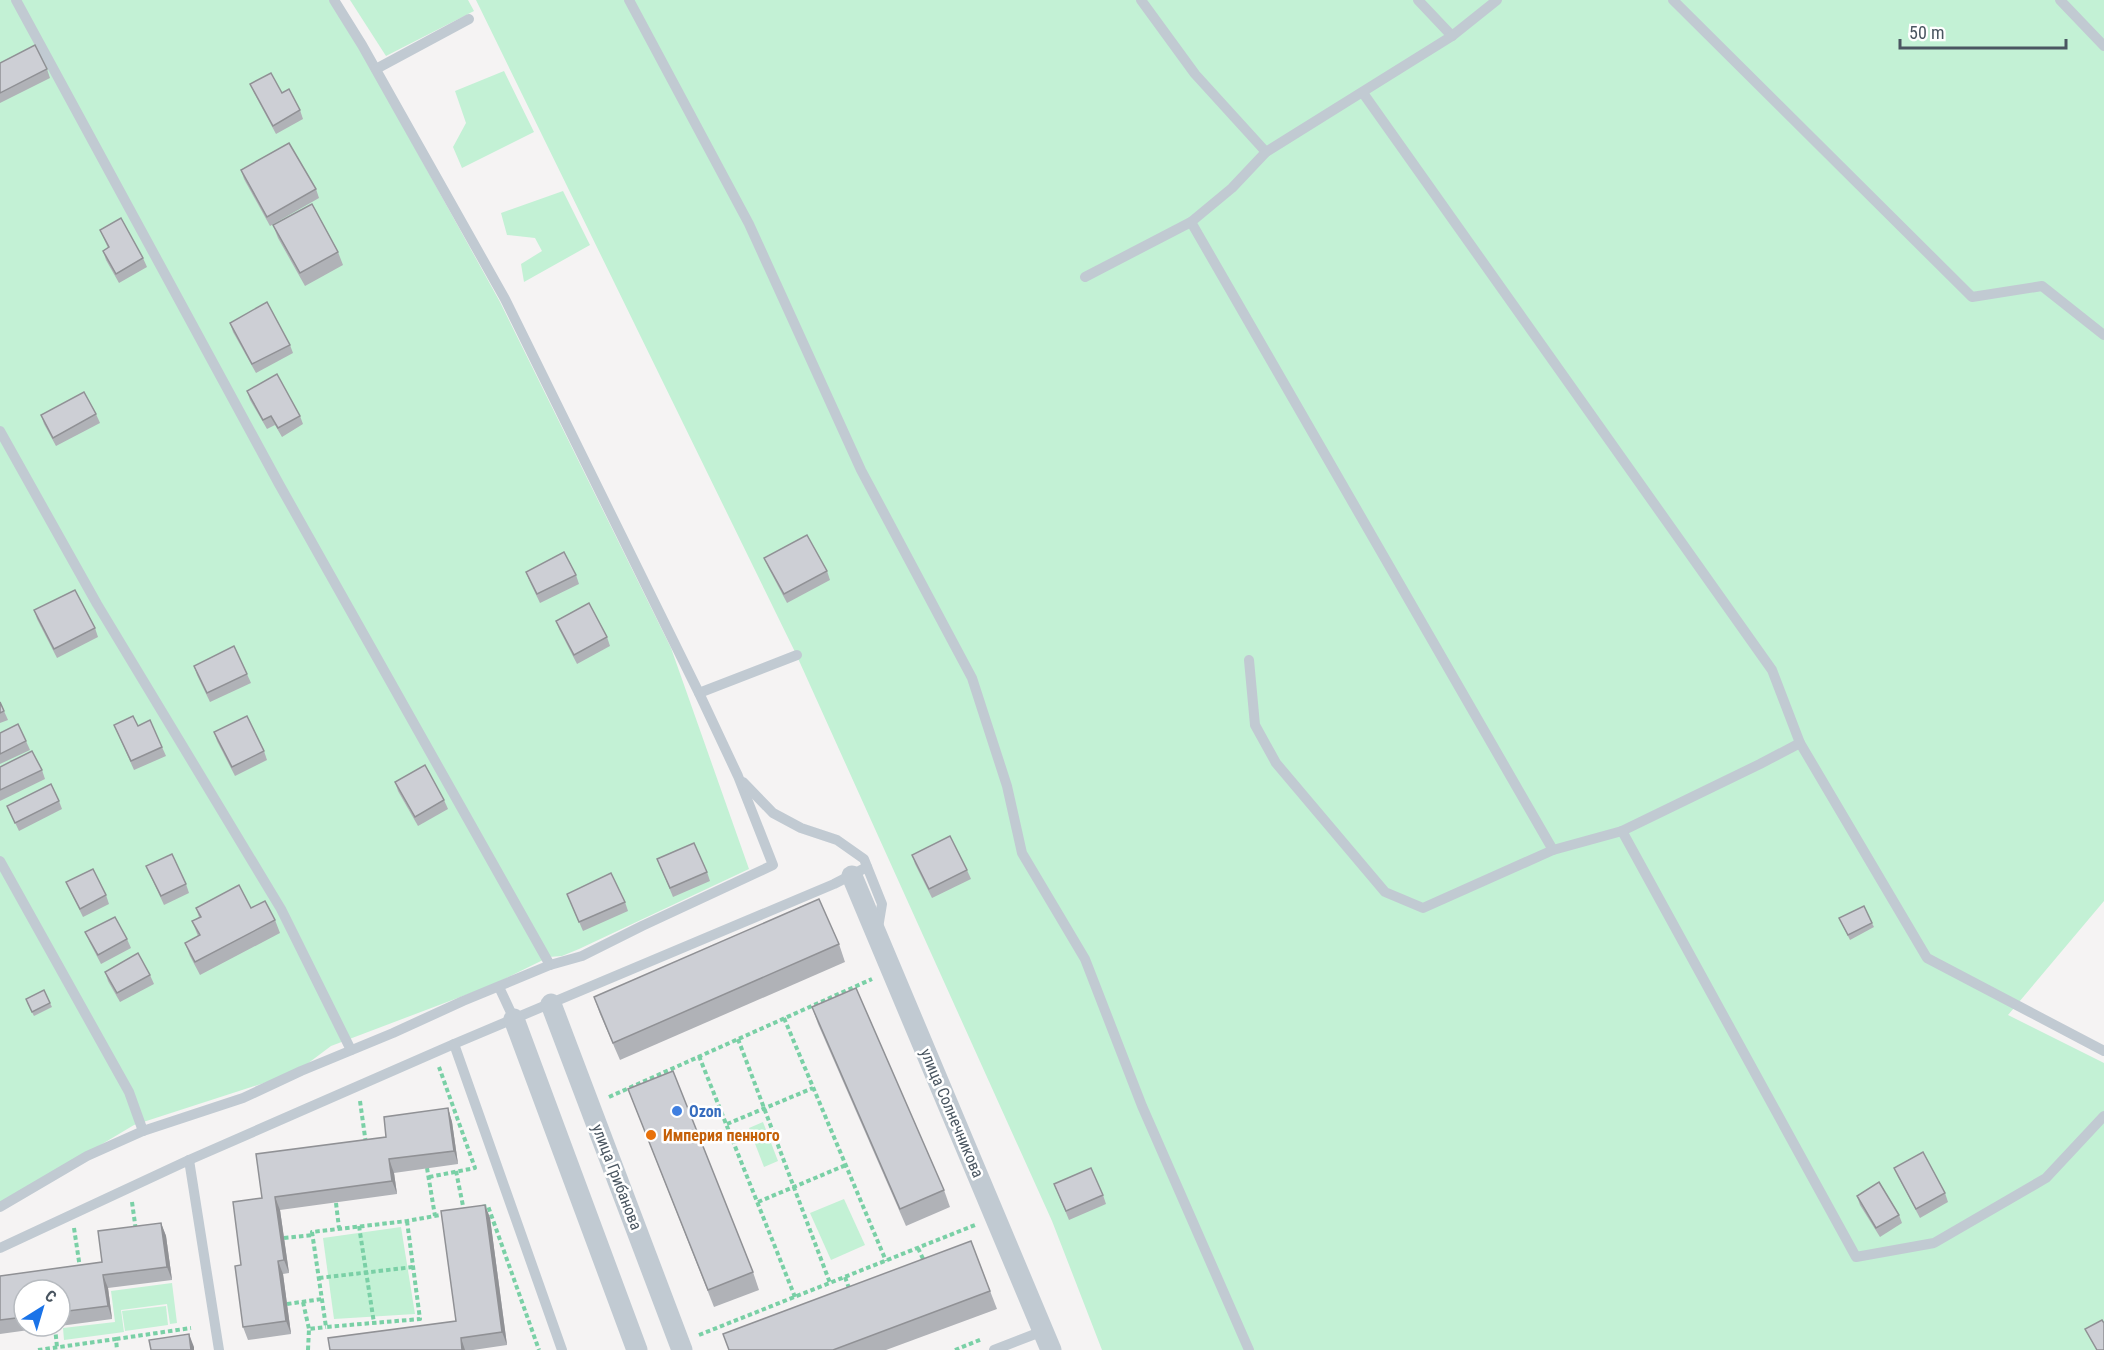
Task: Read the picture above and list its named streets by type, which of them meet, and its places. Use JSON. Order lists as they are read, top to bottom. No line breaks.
{"streets":{"street":["улица Солнечникова","улица Грибанова"]},"places":["Ozon","Империя пенного"],"scale_bar":"50 m","north":"top right"}
